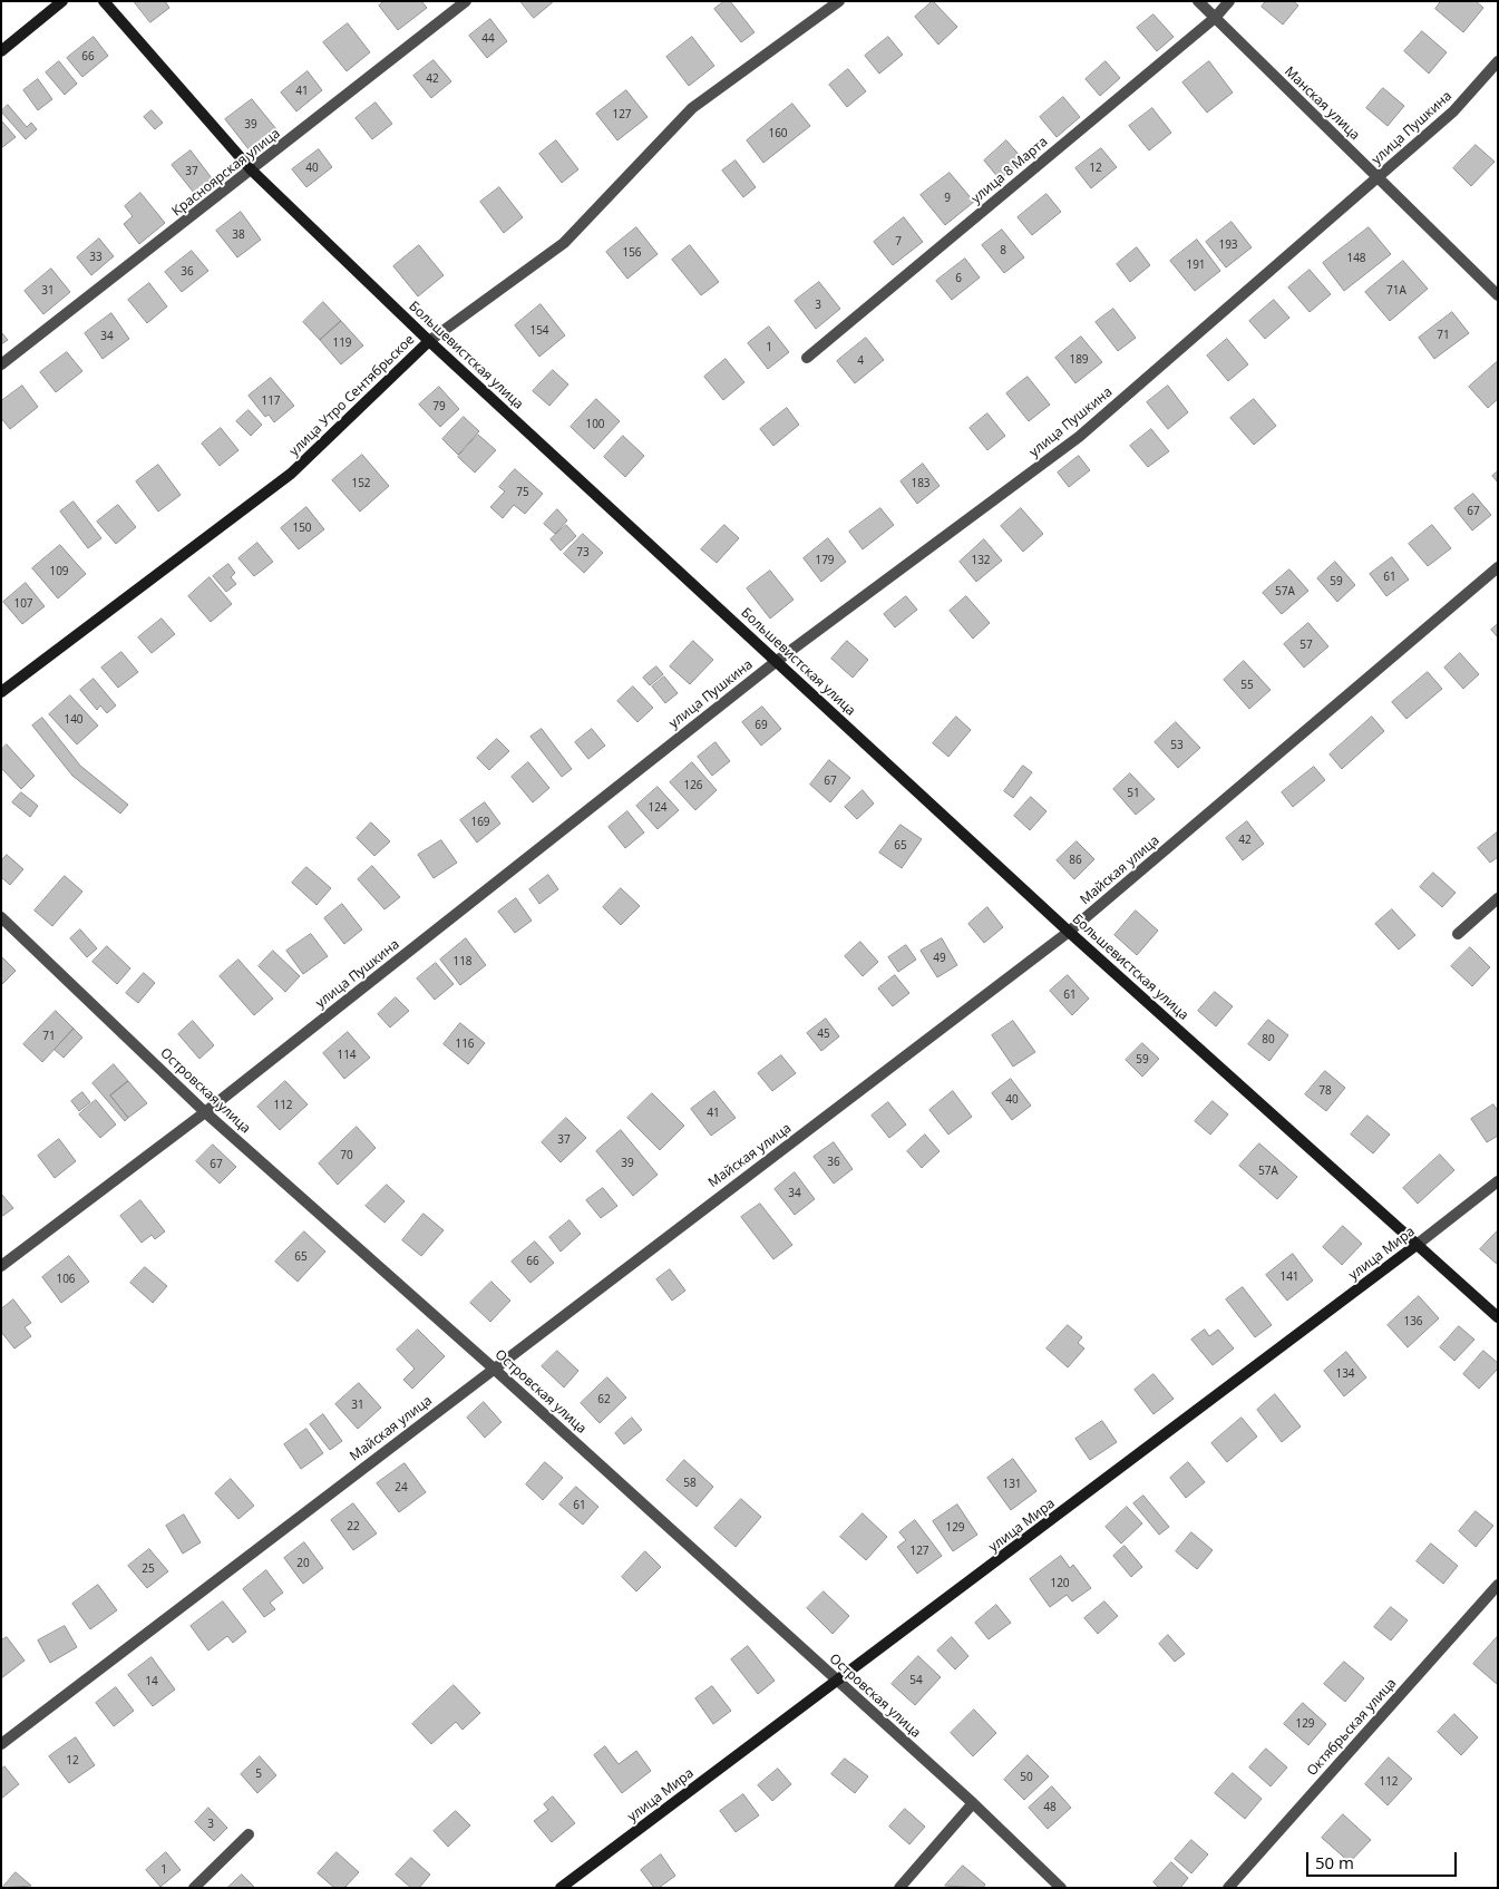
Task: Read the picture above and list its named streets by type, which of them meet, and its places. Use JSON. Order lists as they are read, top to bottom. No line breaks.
{"streets":{"street":["Манская улица","улица Пушкина","улица 8 Марта","Красноярская улица","Большевистская улица","улица Утро Сентябрьское","Майская улица","Островская улица","улица Мира","Октябрьская улица"]},"crossings":[["Манская улица","улица Пушкина"],["Манская улица","улица 8 Марта"],["улица Пушкина","Большевистская улица"],["улица Пушкина","Островская улица"],["Красноярская улица","Большевистская улица"],["Большевистская улица","улица Утро Сентябрьское"],["Большевистская улица","Майская улица"],["Большевистская улица","улица Мира"],["Майская улица","Островская улица"],["Островская улица","улица Мира"]],"house_numbers":["44","66","42","41","127","39","160","40","12","37","9","38","7","193","8","156","33","148","191","36","6","31","71А","3","154","71","34","119","1","189","4","117","79","100","152","183","75","67","150","73","179","132","109","61","59","57А","107","57","55","140","69","53","67","126","51","124","169","42","65","86","49","118","61","45","71","80","116","114","59","78","40","112","41","37","70","36","39","67","57А","34","65","66","141","106","136","134","62","31","58","131","24","61","22","129","127","20","25","120","54","14","129","12","5","50","112","48","3","1"],"scale_bar":"50 m"}
